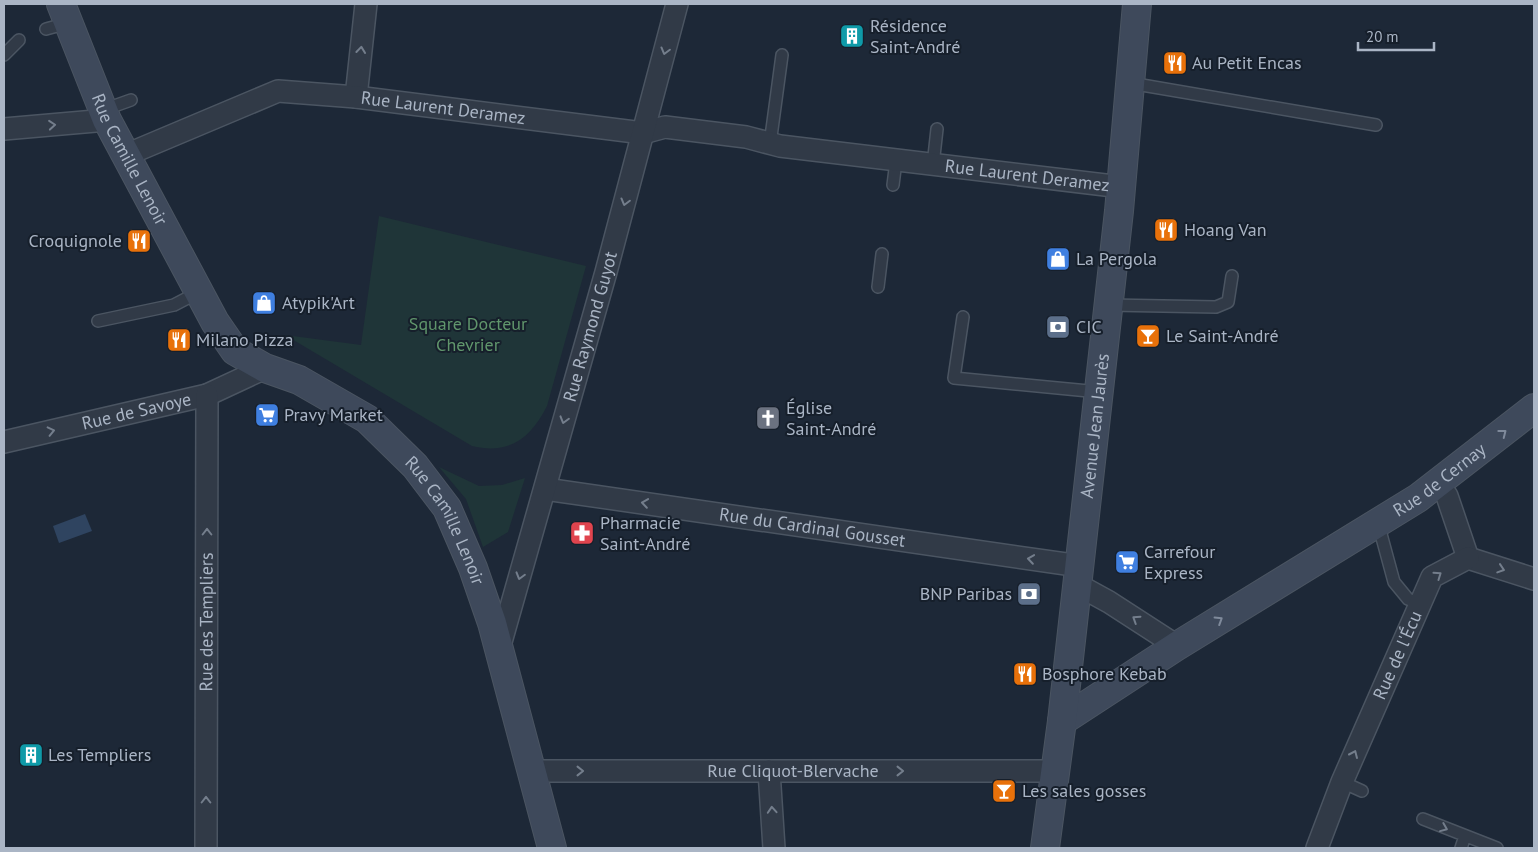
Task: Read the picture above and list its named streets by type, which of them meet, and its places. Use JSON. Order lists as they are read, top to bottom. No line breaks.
{"streets":{"main road":["Rue Camille Lenoir","Avenue Jean Jaurès","Rue de Cernay"],"street":["Rue Laurent Deramez","Rue Raymond Guyot","Rue de Savoye","Rue du Cardinal Gousset","Rue des Templiers","Rue de l'Écu","Rue Cliquot-Blervache"]},"crossings":[["Rue Laurent Deramez","Rue Camille Lenoir"],["Rue Laurent Deramez","Rue Raymond Guyot"],["Rue Laurent Deramez","Avenue Jean Jaurès"],["Rue Camille Lenoir","Rue Raymond Guyot"],["Rue Camille Lenoir","Rue de Savoye"],["Rue Camille Lenoir","Rue Cliquot-Blervache"],["Rue Raymond Guyot","Rue du Cardinal Gousset"],["Rue de Savoye","Rue des Templiers"],["Avenue Jean Jaurès","Rue de Cernay"],["Avenue Jean Jaurès","Rue du Cardinal Gousset"],["Avenue Jean Jaurès","Rue Cliquot-Blervache"]],"one_way":["Rue Raymond Guyot","Rue de Savoye","Rue de Cernay","Rue du Cardinal Gousset","Rue des Templiers","Rue de l'Écu","Rue Cliquot-Blervache"],"parks":["Square Docteur Chevrier"],"places":{"building":["Résidence Saint-André","Les Templiers"],"restaurant":["Au Petit Encas","Hoang Van","Croquignole","Milano Pizza","Bosphore Kebab"],"shop":["La Pergola","Atypik'Art"],"bank":["CIC","BNP Paribas"],"bar":["Le Saint-André","Les sales gosses"],"supermarket":["Pravy Market","Carrefour Express"],"church":["Église Saint-André"],"pharmacy":["Pharmacie Saint-André"]},"scale_bar":"20 m"}
